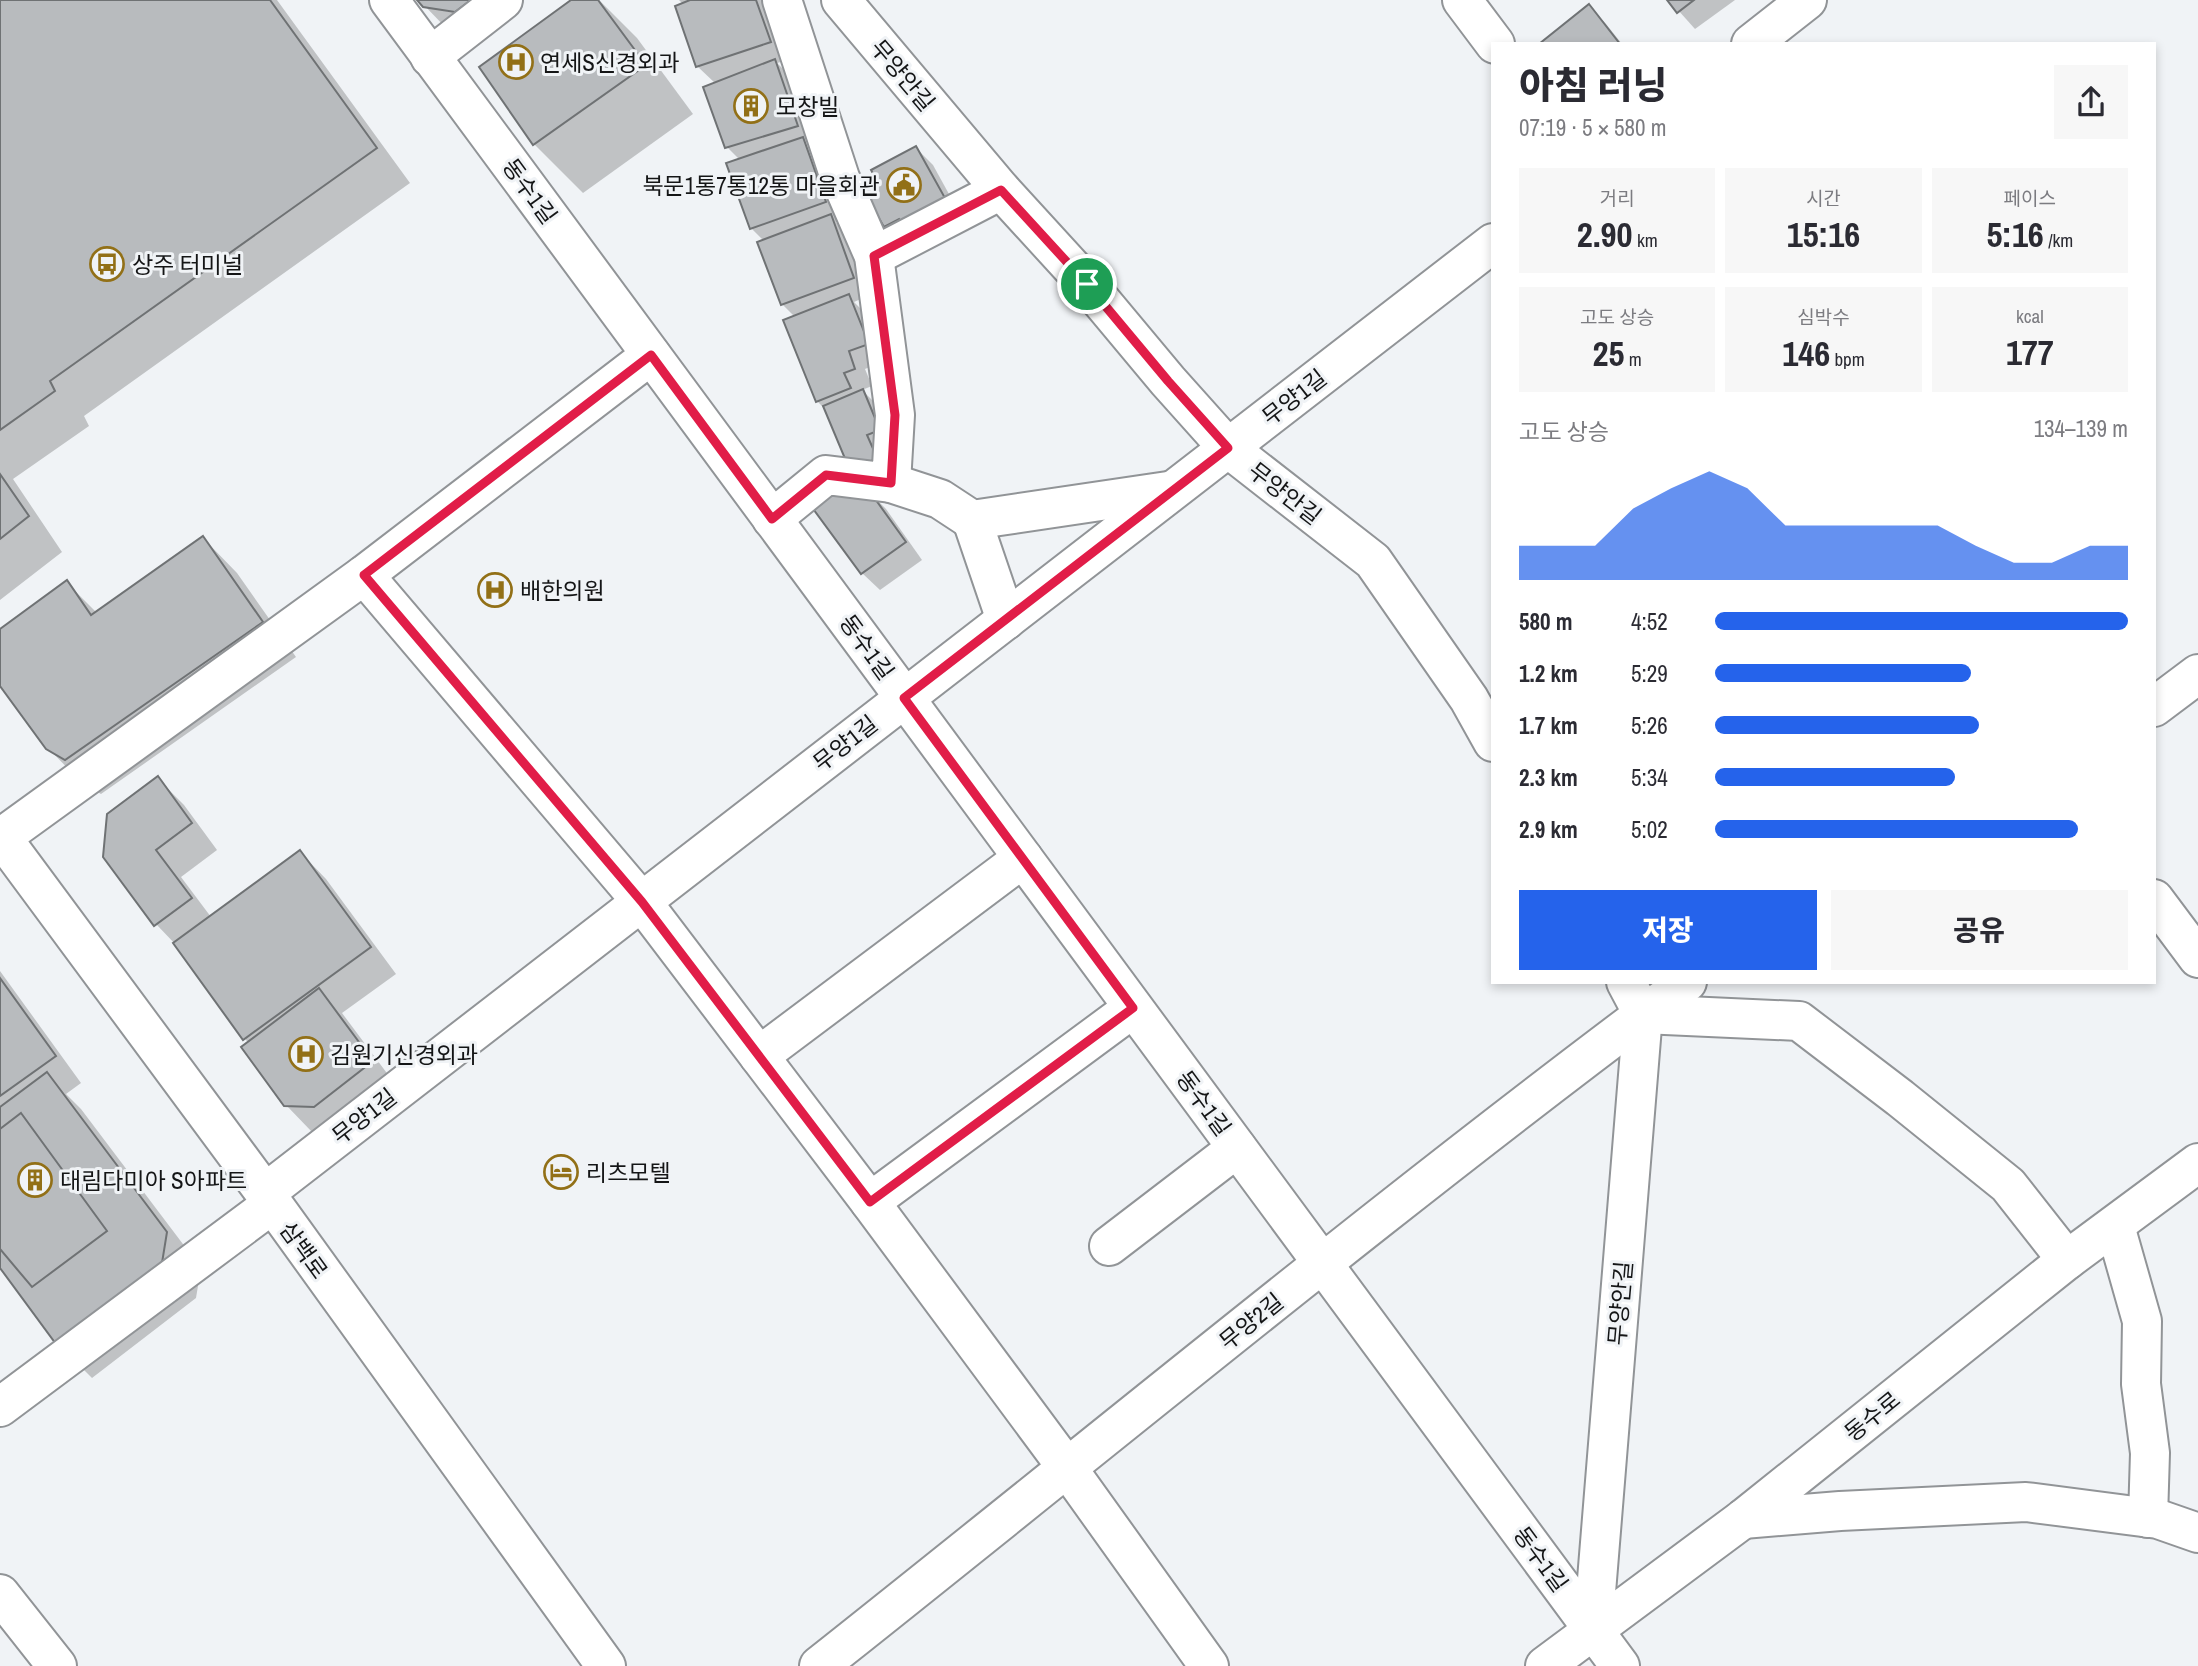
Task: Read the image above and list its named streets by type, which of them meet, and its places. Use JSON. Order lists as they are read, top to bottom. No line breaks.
{"streets":{"street":["무양안길","동수1길","무양1길","삼백로","무양2길","동수로"]},"crossings":[["무양안길","동수1길"],["무양안길","무양1길"],["무양안길","무양2길"],["무양안길","동수로"],["동수1길","무양1길"],["동수1길","무양2길"],["동수1길","동수로"],["무양1길","삼백로"]],"places":{"hospital":["연세S신경외과","배한의원","김원기신경외과"],"building":["모창빌","대림다미아 S아파트"],"public building":["북문1통7통12통 마을회관"],"bus stop":["상주 터미널"],"hotel":["리츠모텔"]},"page":{"heading":["아침 러닝","07:19 · 5 × 580 m"],"stats":[["거리","2.90 km"],["시간","15:16"],["페이스","5:16 /km"],["고도 상승","25 m"],["심박수","146 bpm"],["kcal","177"]],"chart":["고도 상승","134–139 m"],"list":[{"name":"580 m","note":"4:52"},{"name":"1.2 km","note":"5:29"},{"name":"1.7 km","note":"5:26"},{"name":"2.3 km","note":"5:34"},{"name":"2.9 km","note":"5:02"}],"buttons":["저장","공유"]}}
